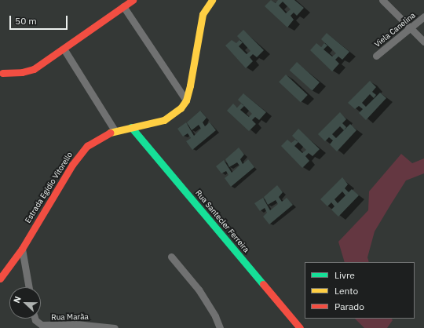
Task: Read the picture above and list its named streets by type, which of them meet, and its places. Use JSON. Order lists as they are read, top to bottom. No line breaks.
{"streets":{"street":["Viela Canelina","Estrada Egídio Vitorello","Rua Santecler Ferreira","Rua Marãa"]},"crossings":[["Estrada Egídio Vitorello","Rua Santecler Ferreira"]],"legend":["Livre","Lento","Parado"],"scale_bar":"50 m","north":"left"}
